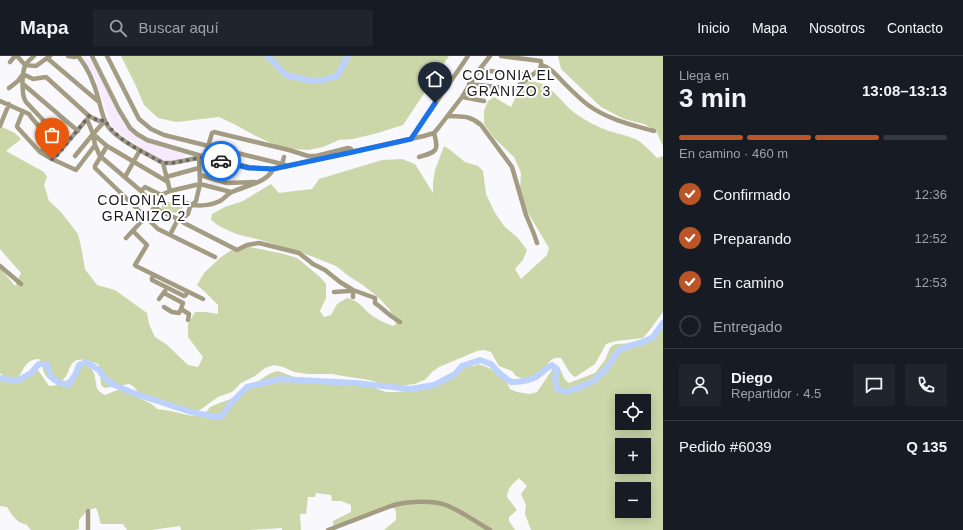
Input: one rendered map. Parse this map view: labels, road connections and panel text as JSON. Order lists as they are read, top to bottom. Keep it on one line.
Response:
{"districts":["COLONIA EL GRANIZO 3","COLONIA EL GRANIZO 2"],"page":{"header":"Mapa","search":"Buscar aquí","nav":["Inicio","Mapa","Nosotros","Contacto"],"heading":["3 min","Llega en","13:08–13:13"],"panel":["Diego","Repartidor · 4.5","Pedido #6039","Q 135"],"bar":"En camino · 460 m","list":[["Confirmado","12:36"],["Preparando","12:52"],["En camino","12:53"],"Entregado"],"map_buttons":["+","−"]}}
